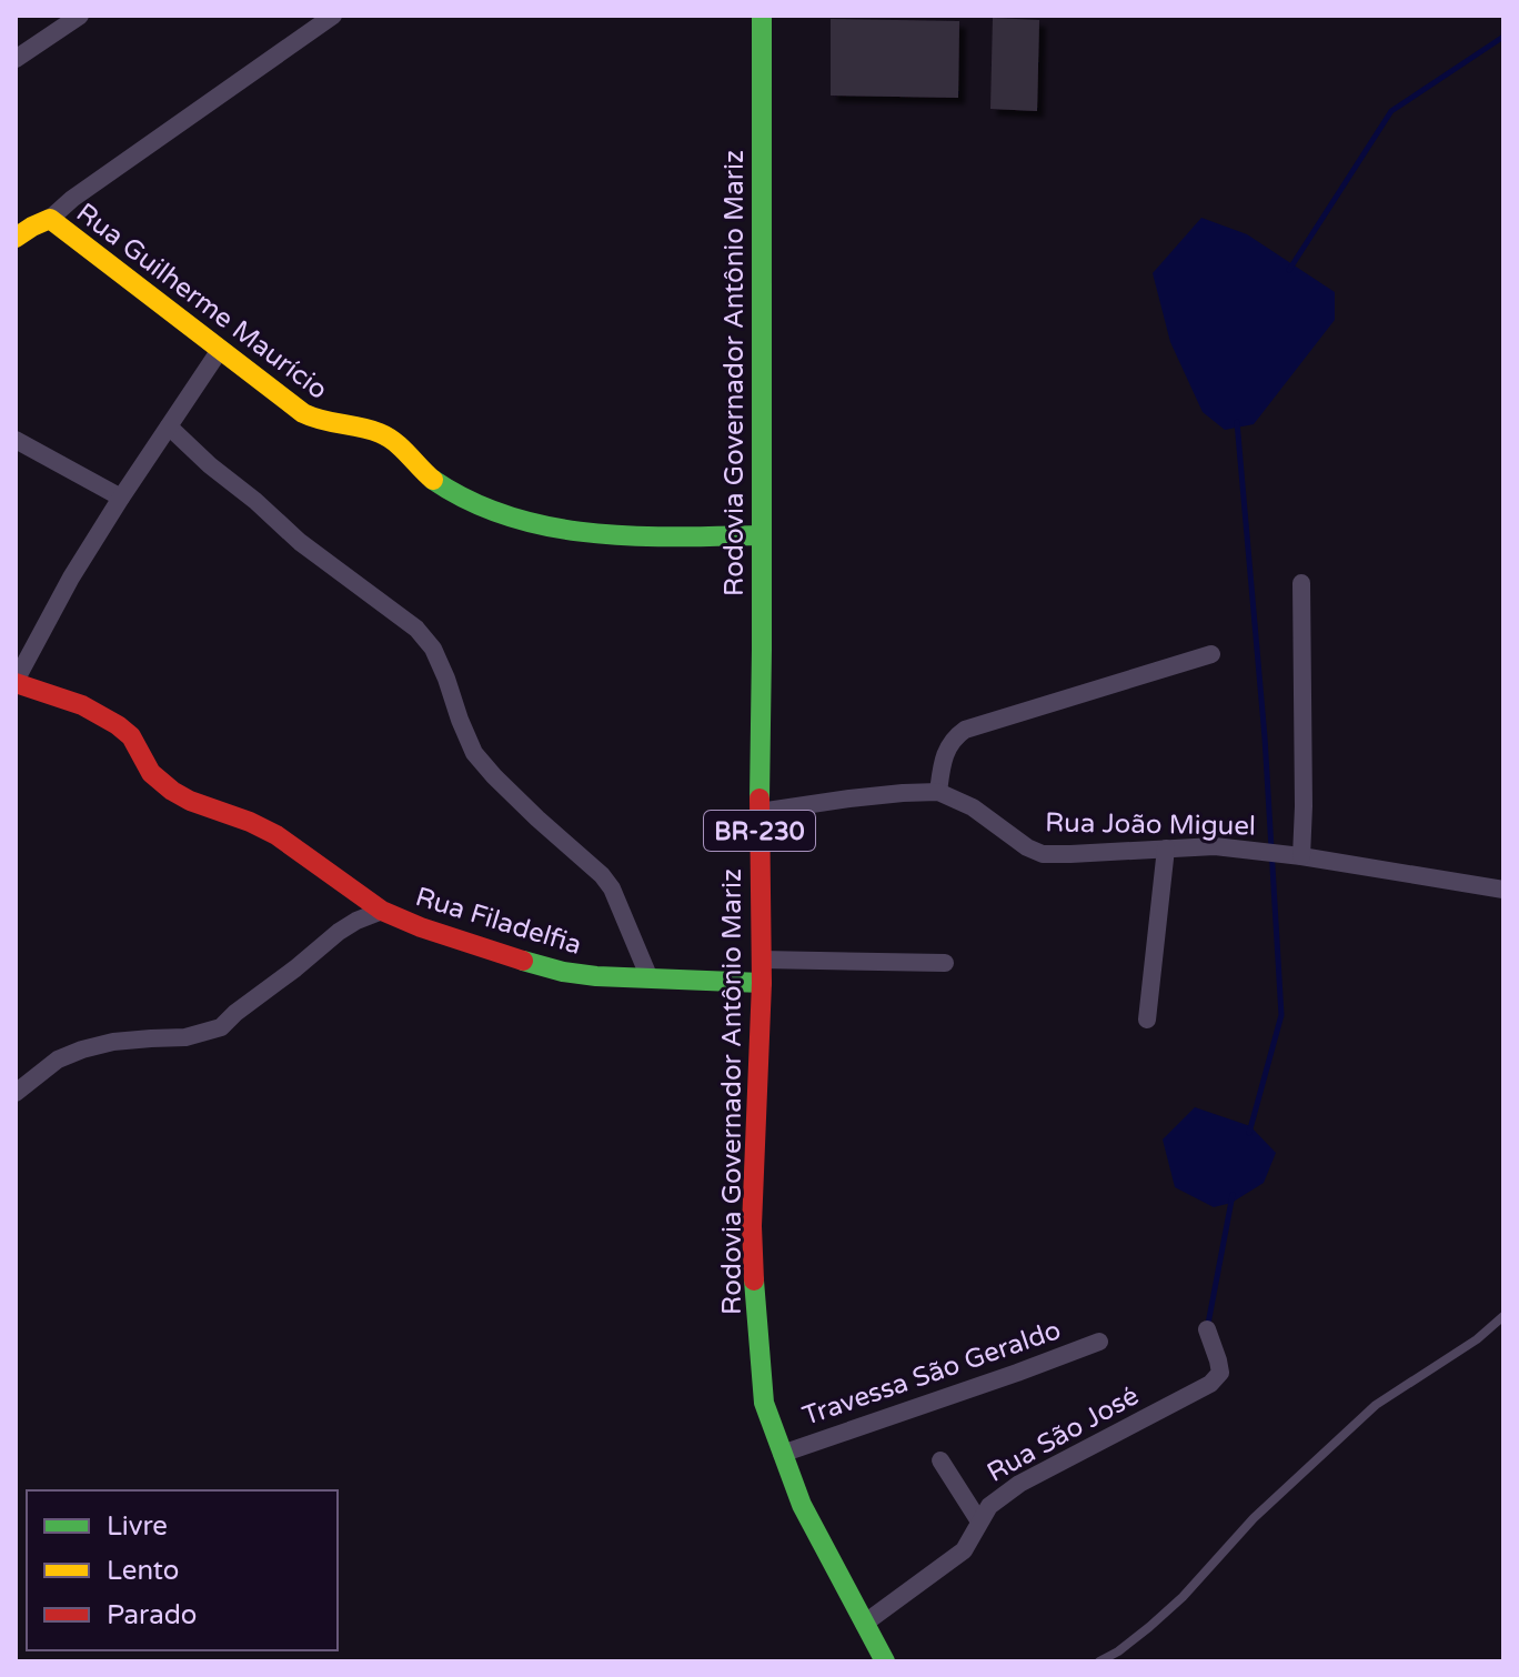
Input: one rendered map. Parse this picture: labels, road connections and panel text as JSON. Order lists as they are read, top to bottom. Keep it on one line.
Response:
{"streets":{"main road":["Rua Guilherme Maurício","Rodovia Governador Antônio Mariz","BR-230","Rua Filadelfia"],"street":["Rua João Miguel","Travessa São Geraldo","Rua São José"]},"crossings":[["Rua Guilherme Maurício","Rodovia Governador Antônio Mariz"],["Rodovia Governador Antônio Mariz","Rua João Miguel"],["Rodovia Governador Antônio Mariz","Rua Filadelfia"],["Rodovia Governador Antônio Mariz","Travessa São Geraldo"],["Rodovia Governador Antônio Mariz","Rua São José"]],"legend":["Livre","Lento","Parado"]}
